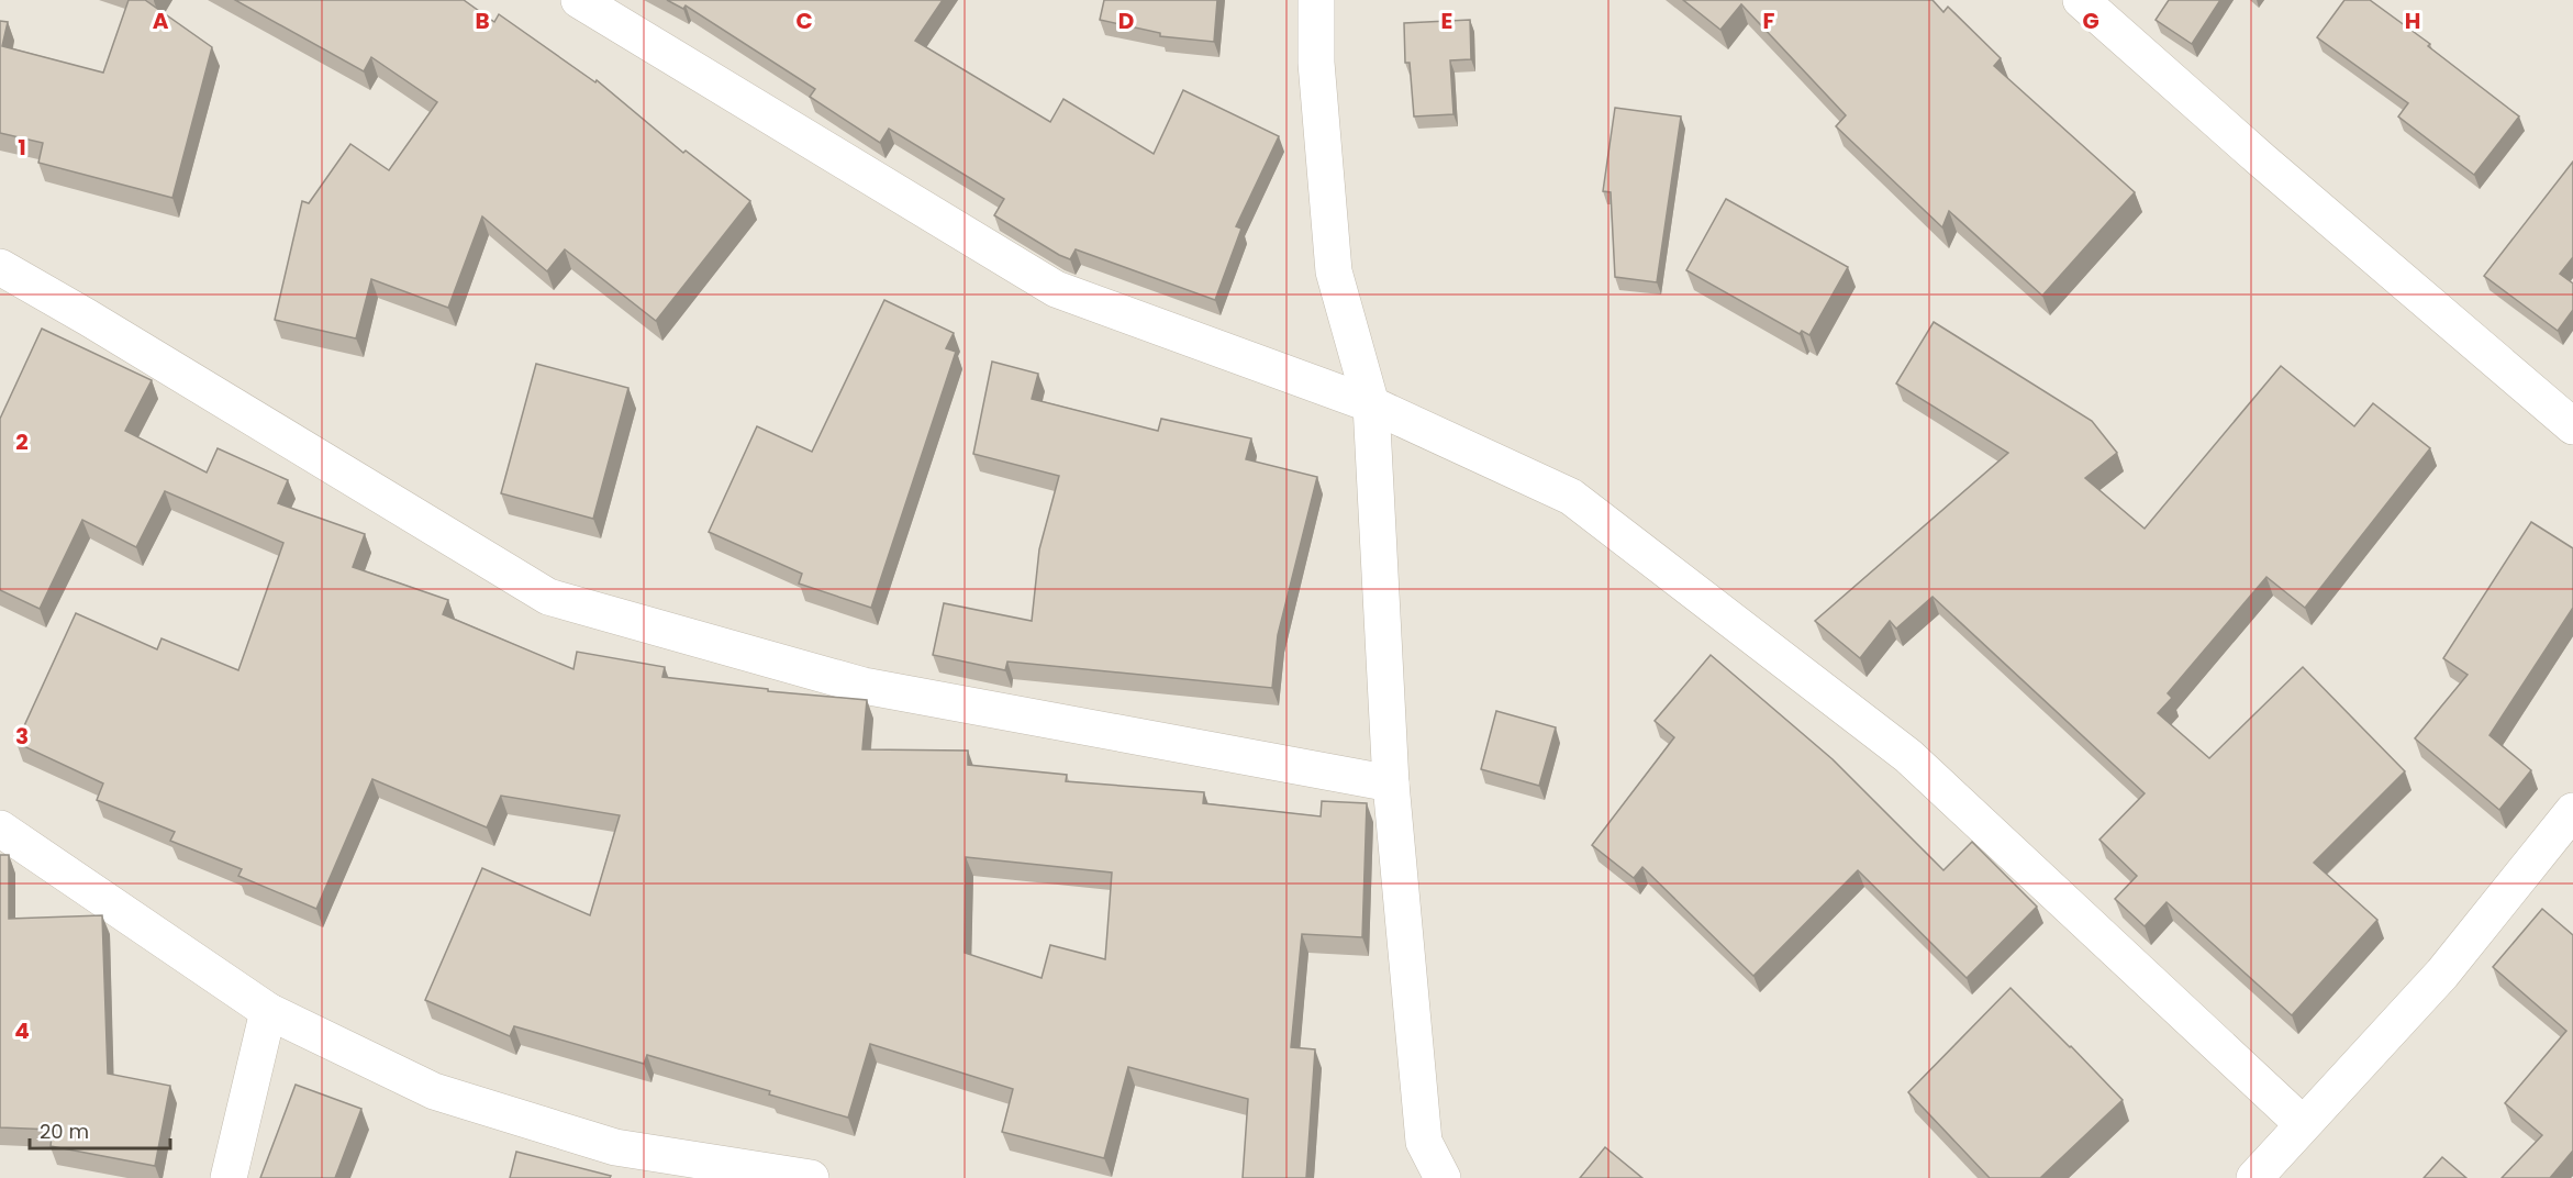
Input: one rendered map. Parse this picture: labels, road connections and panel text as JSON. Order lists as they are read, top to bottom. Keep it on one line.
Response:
{"scale_bar":"20 m","grid":{"columns":["A","B","C","D","E","F","G","H"],"rows":["1","2","3","4"]}}
